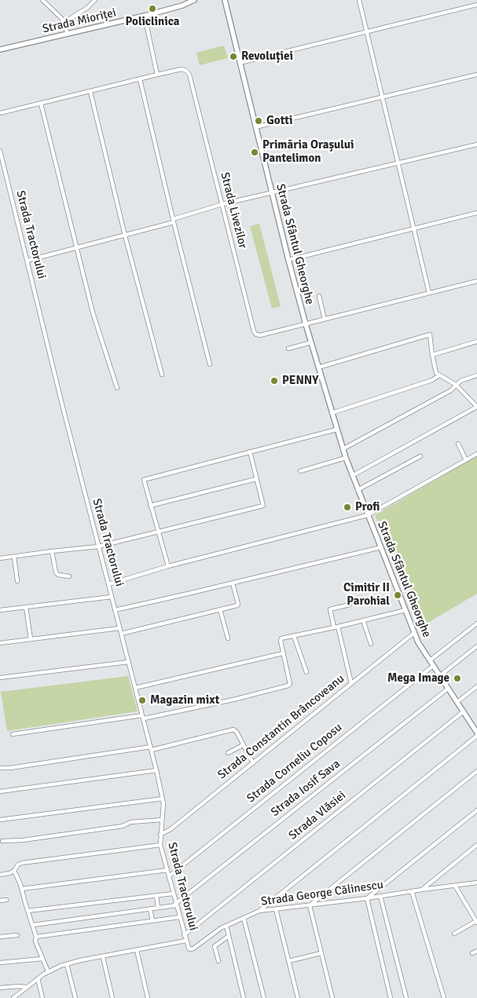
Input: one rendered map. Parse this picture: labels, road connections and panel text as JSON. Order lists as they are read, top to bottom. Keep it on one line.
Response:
{"streets":{"street":["Strada Mioriței","Strada Livezilor","Strada Tractorului","Strada Sfântul Gheorghe","Strada Constantin Brâncoveanu","Strada Corneliu Coposu","Strada Iosif Sava","Strada Vlăsiei","Strada George Călinescu"]},"crossings":[["Strada Livezilor","Strada Sfântul Gheorghe"],["Strada Tractorului","Strada Constantin Brâncoveanu"],["Strada Tractorului","Strada Corneliu Coposu"],["Strada Tractorului","Strada Iosif Sava"],["Strada Tractorului","Strada Vlăsiei"],["Strada Tractorului","Strada George Călinescu"],["Strada Sfântul Gheorghe","Strada Constantin Brâncoveanu"],["Strada Sfântul Gheorghe","Strada Corneliu Coposu"],["Strada Sfântul Gheorghe","Strada Iosif Sava"],["Strada Sfântul Gheorghe","Strada Vlăsiei"]],"places":["Policlinica","Revoluției","Gotti","Primăria Orașului Pantelimon","PENNY","Profi","Cimitir II Parohial","Mega Image","Magazin mixt"]}
